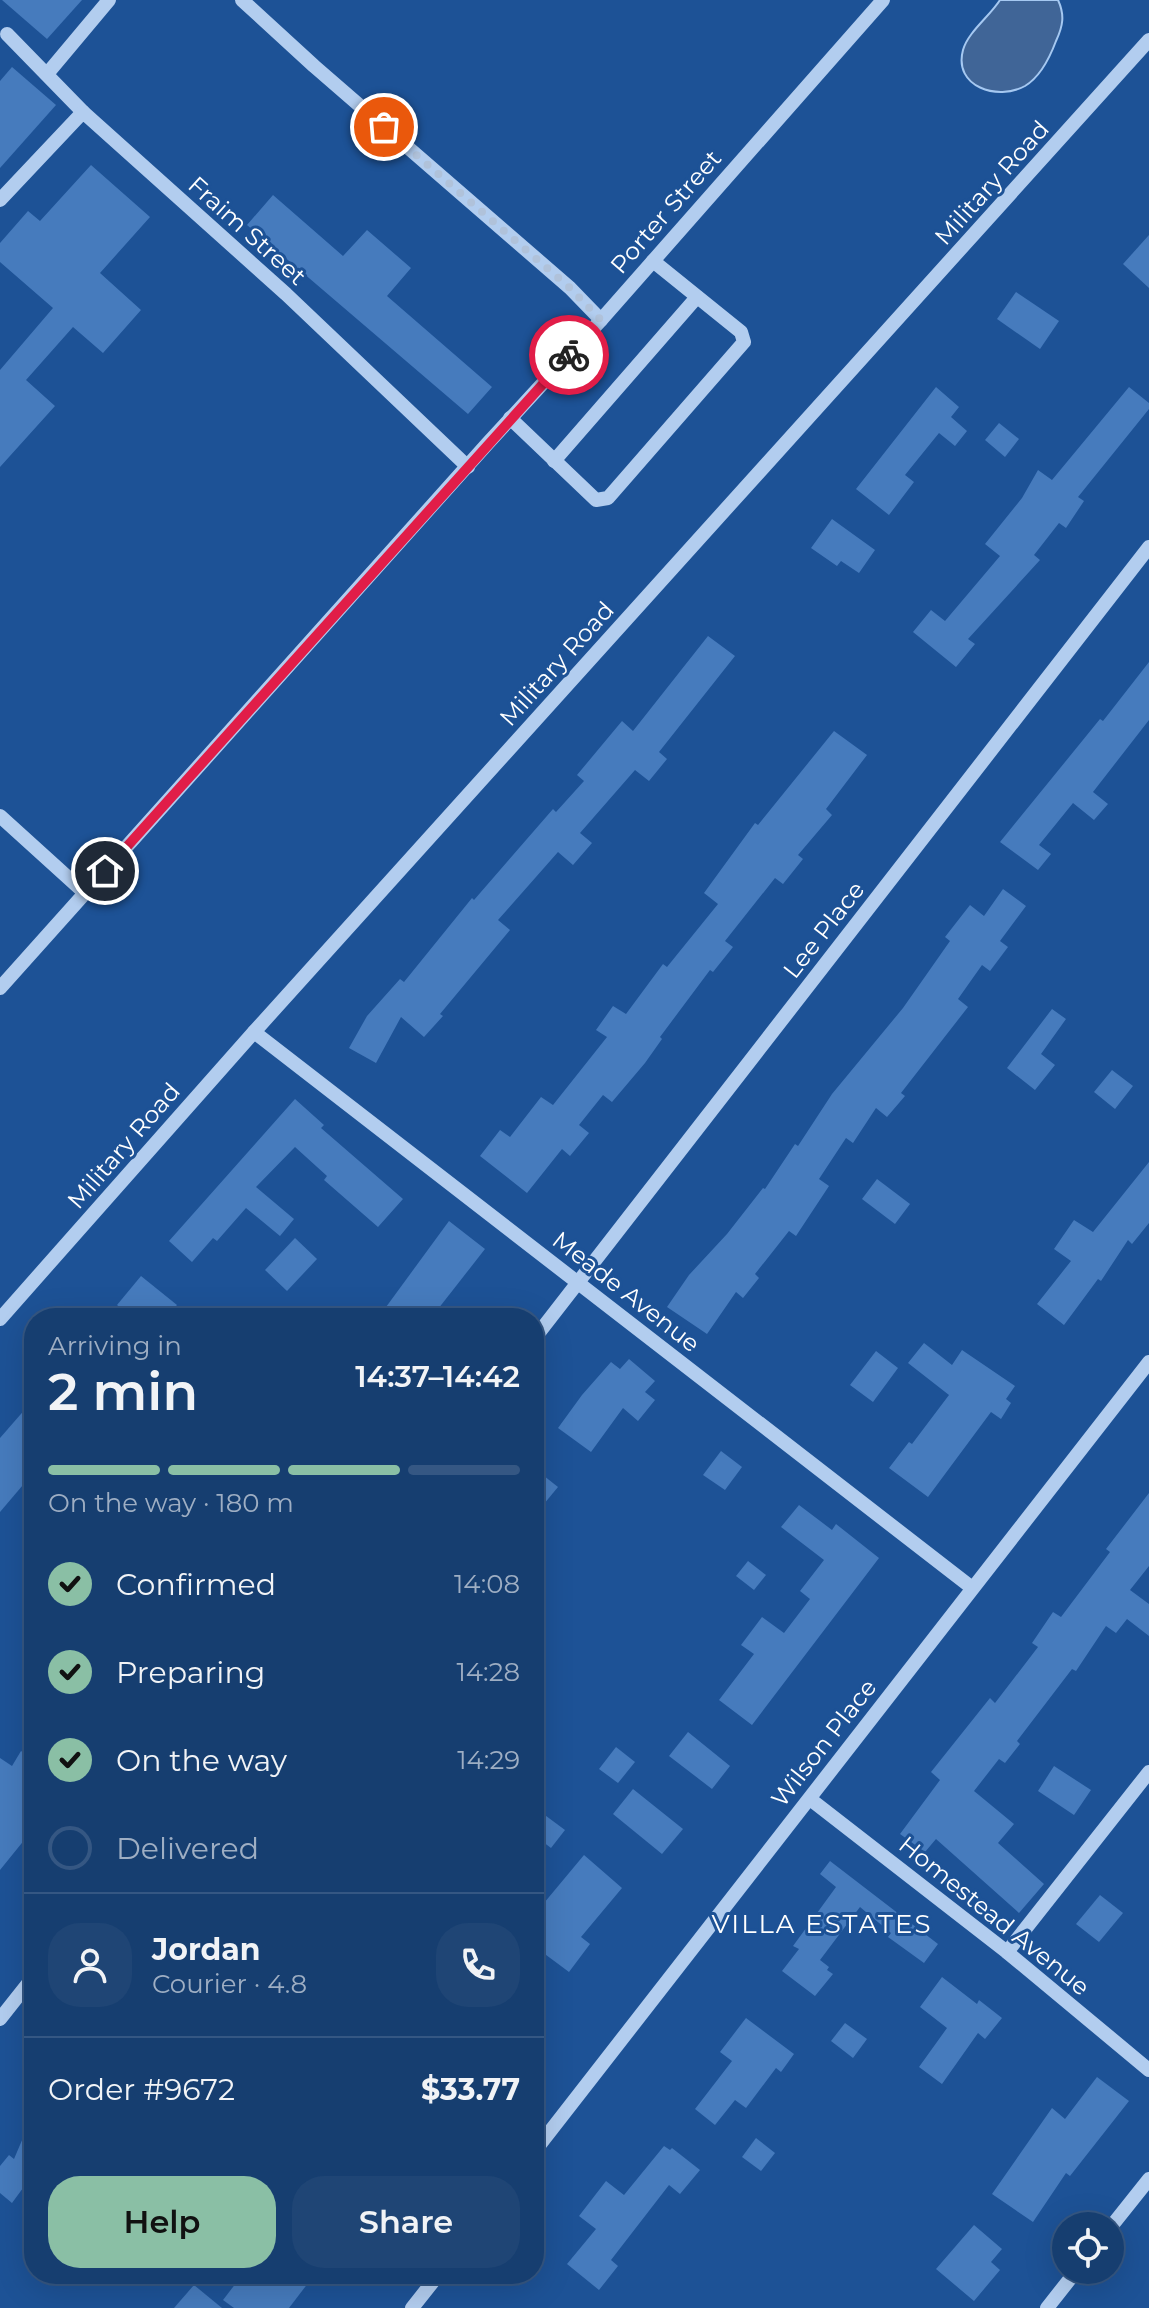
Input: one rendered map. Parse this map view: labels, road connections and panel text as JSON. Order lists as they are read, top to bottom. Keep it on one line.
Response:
{"streets":{"street":["Military Road","Porter Street","Fraim Street","Lee Place","Meade Avenue","Wilson Place","Homestead Avenue"]},"crossings":[["Military Road","Meade Avenue"],["Porter Street","Fraim Street"],["Lee Place","Meade Avenue"],["Meade Avenue","Wilson Place"],["Wilson Place","Homestead Avenue"]],"districts":["VILLA ESTATES"],"page":{"heading":["2 min","Arriving in","14:37–14:42"],"panel":["Jordan","Courier · 4.8","Order #9672","$33.77"],"bar":"On the way · 180 m","list":[["Confirmed","14:08"],["Preparing","14:28"],["On the way","14:29"],"Delivered"],"buttons":["Help","Share"]}}
